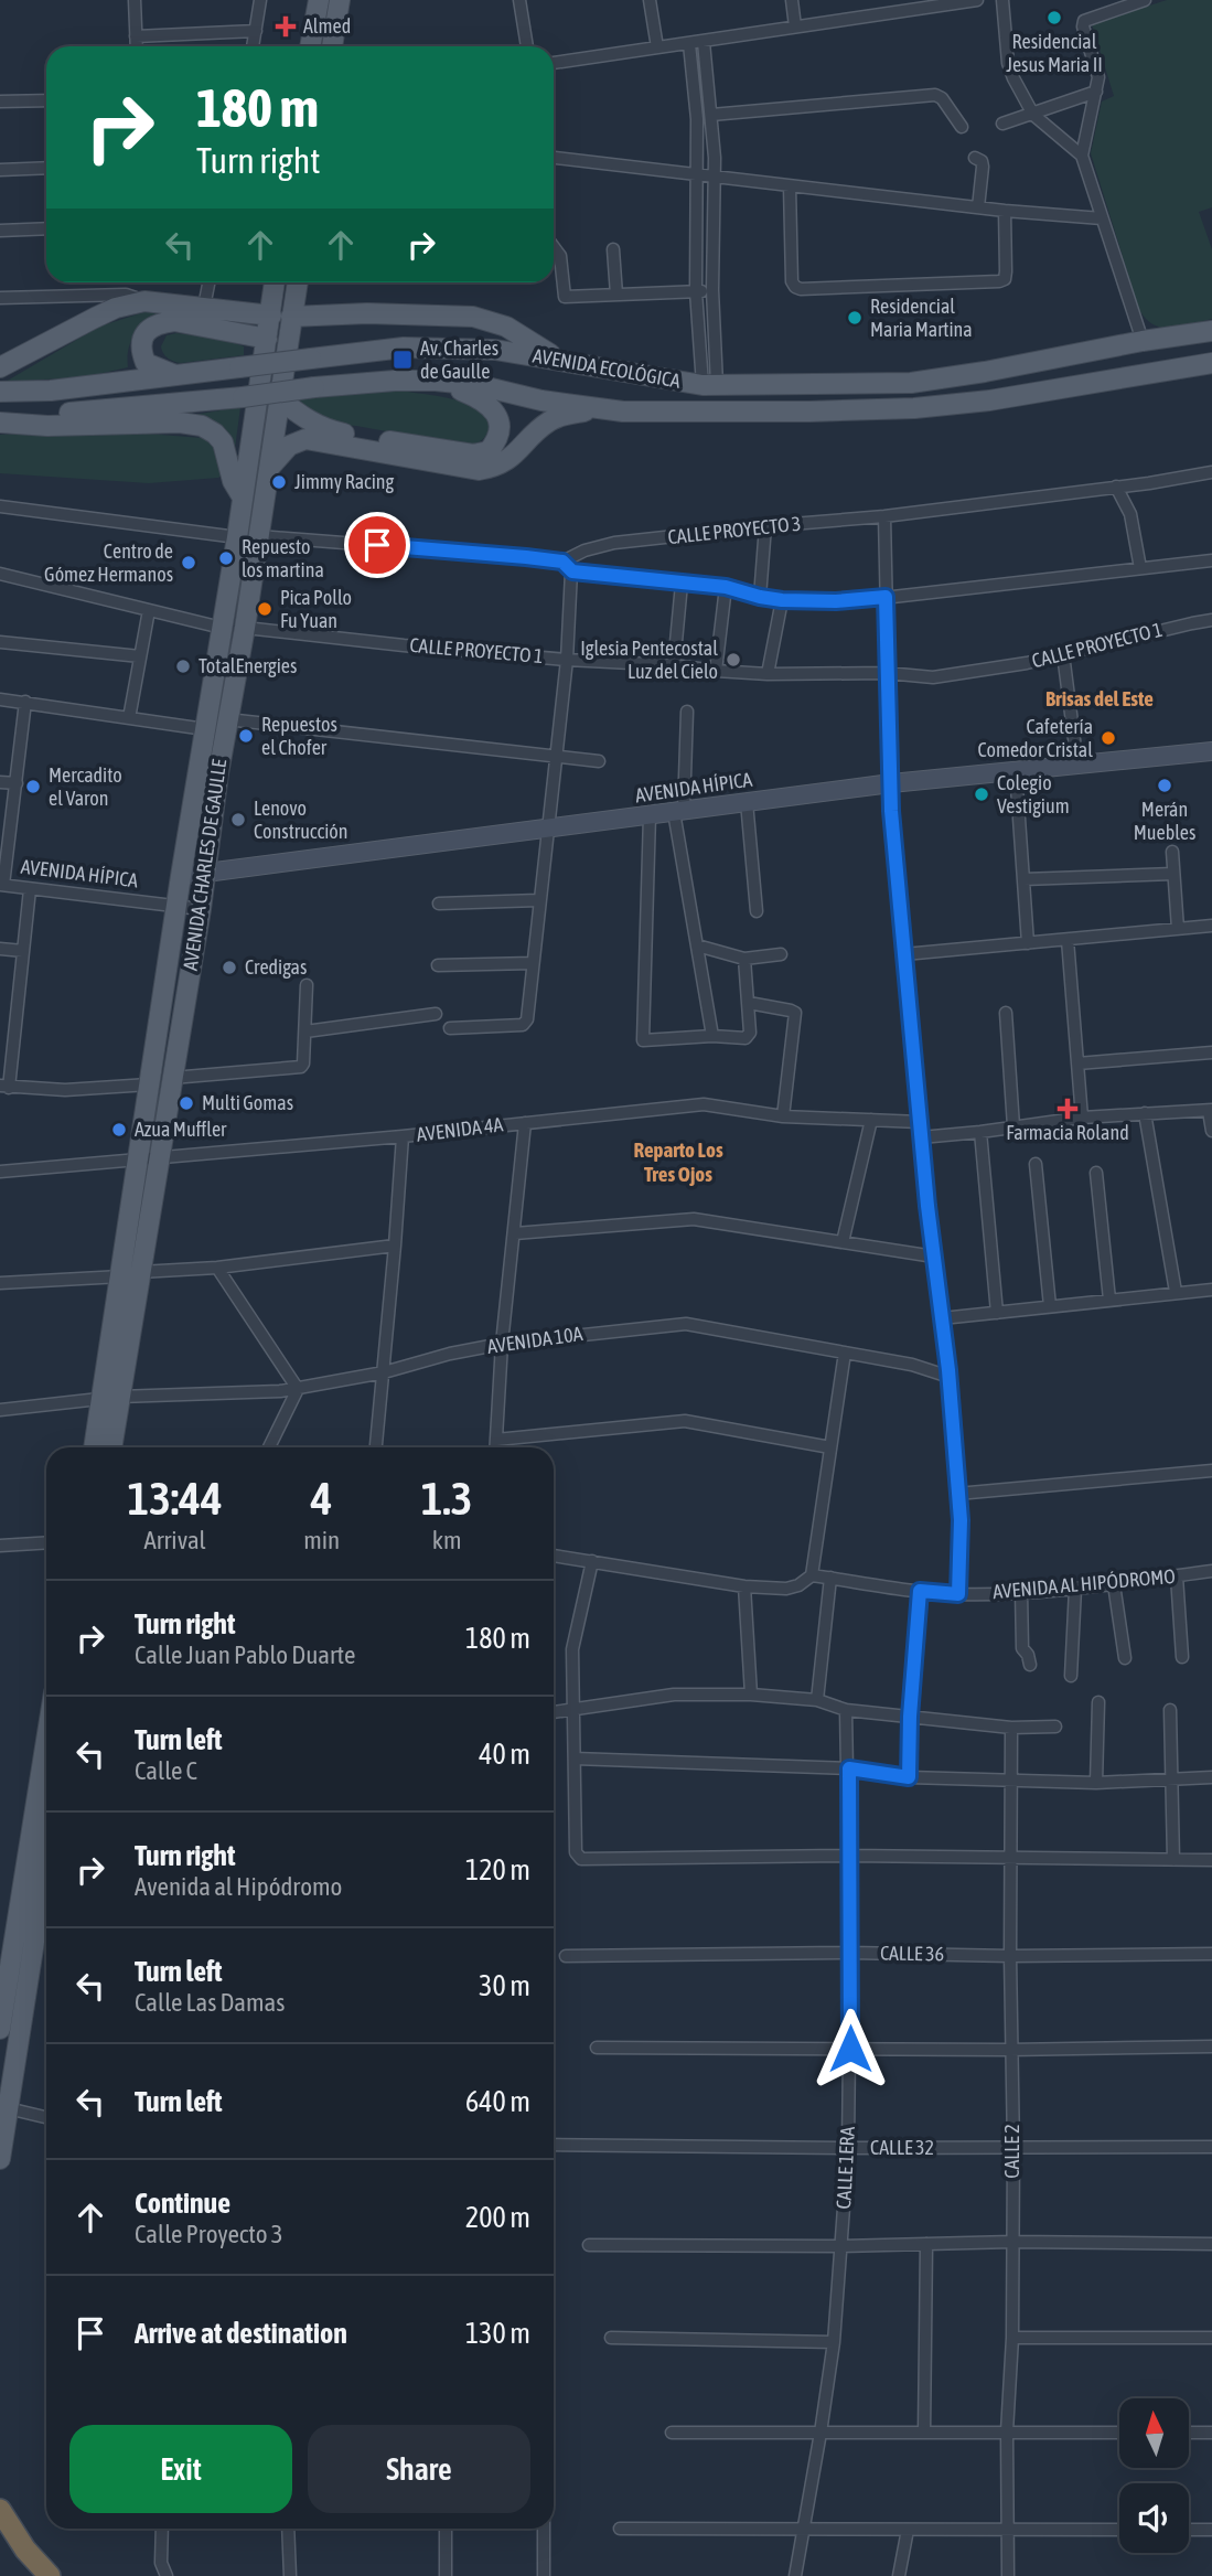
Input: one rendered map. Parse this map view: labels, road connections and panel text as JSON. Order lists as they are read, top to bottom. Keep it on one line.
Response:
{"streets":{"main road":["AVENIDA ECOLÓGICA","AVENIDA CHARLES DE GAULLE"],"street":["CALLE PROYECTO 3","CALLE PROYECTO 1","AVENIDA HÍPICA","AVENIDA 4A","AVENIDA 10A","AVENIDA AL HIPÓDROMO","CALLE 36","CALLE 32","CALLE 2","CALLE 1ERA"]},"crossings":[["CALLE PROYECTO 3","AVENIDA CHARLES DE GAULLE"],["CALLE PROYECTO 1","AVENIDA CHARLES DE GAULLE"],["AVENIDA HÍPICA","AVENIDA CHARLES DE GAULLE"],["AVENIDA CHARLES DE GAULLE","AVENIDA 4A"],["AVENIDA CHARLES DE GAULLE","AVENIDA 10A"],["CALLE 36","CALLE 2"],["CALLE 36","CALLE 1ERA"],["CALLE 32","CALLE 2"],["CALLE 32","CALLE 1ERA"]],"districts":["Brisas del Este","Reparto Los Tres Ojos"],"places":{"other":["Residencial Jesus Maria II","Residencial Maria Martina","Jimmy Racing","Repuesto los martina","Centro de Gómez Hermanos","Pica Pollo Fu Yuan","Iglesia Pentecostal Luz del Cielo","TotalEnergies","Repuestos el Chofer","Cafetería Comedor Cristal","Merán Muebles","Mercadito el Varon","Colegio Vestigium","Lenovo Construcción","Credigas","Multi Gomas","Azua Muffler"],"health":["Almed","Farmacia Roland"],"transit":["Av. Charles de Gaulle"]},"north":"top","page":{"turn":["180 m","Turn right"],"eta":["13:44","Arrival","4","min","1.3","km"],"list":[{"name":"Turn right","note":"Calle Juan Pablo Duarte","value":"180 m"},{"name":"Turn left","note":"Calle C","value":"40 m"},{"name":"Turn right","note":"Avenida al Hipódromo","value":"120 m"},{"name":"Turn left","note":"Calle Las Damas","value":"30 m"},{"name":"Turn left","value":"640 m"},{"name":"Continue","note":"Calle Proyecto 3","value":"200 m"},{"name":"Arrive at destination","value":"130 m"}],"buttons":["Exit","Share"]}}
